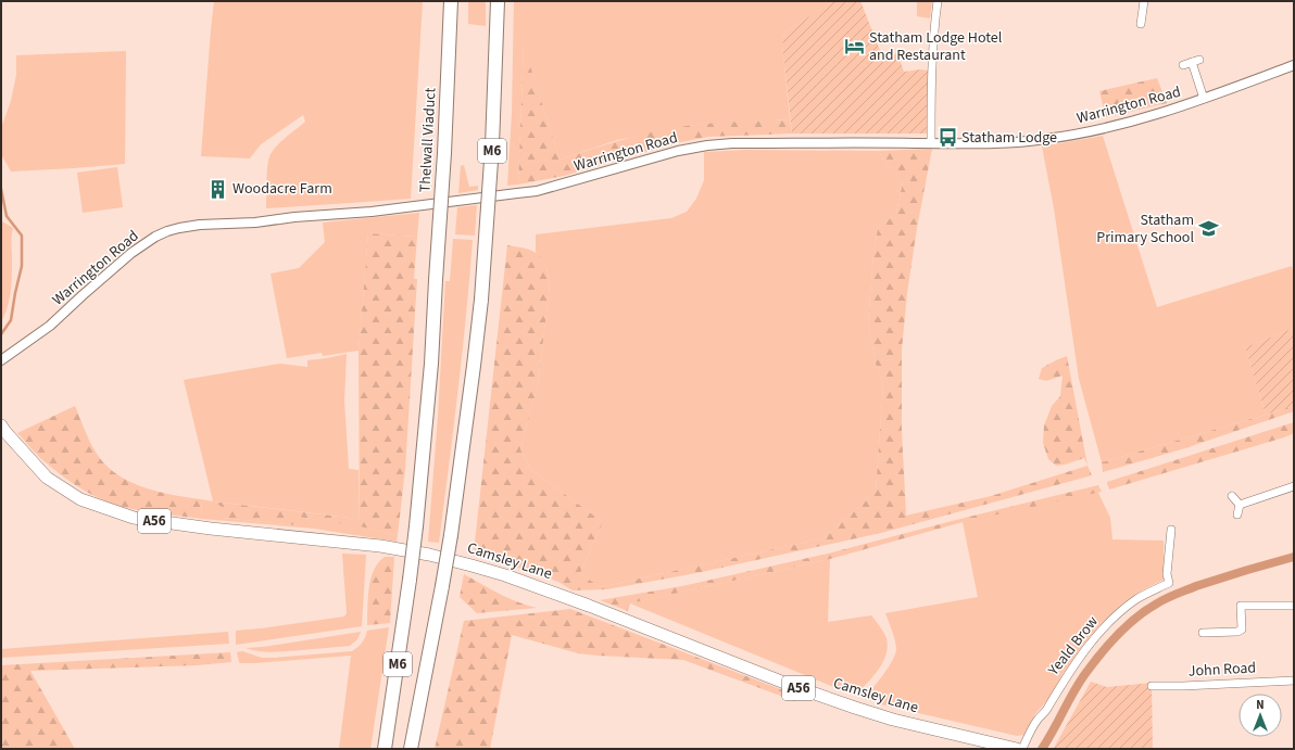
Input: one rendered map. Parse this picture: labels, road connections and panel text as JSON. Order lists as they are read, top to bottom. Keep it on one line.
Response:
{"streets":{"highway":["Thelwall Viaduct","M6"],"main road":["A56","Camsley Lane"],"street":["Warrington Road","Yeald Brow","John Road"]},"places":{"hotel":["Statham Lodge Hotel and Restaurant"],"bus stop":["Statham Lodge"],"building":["Woodacre Farm"],"school or university":["Statham Primary School"]},"north":"top"}
